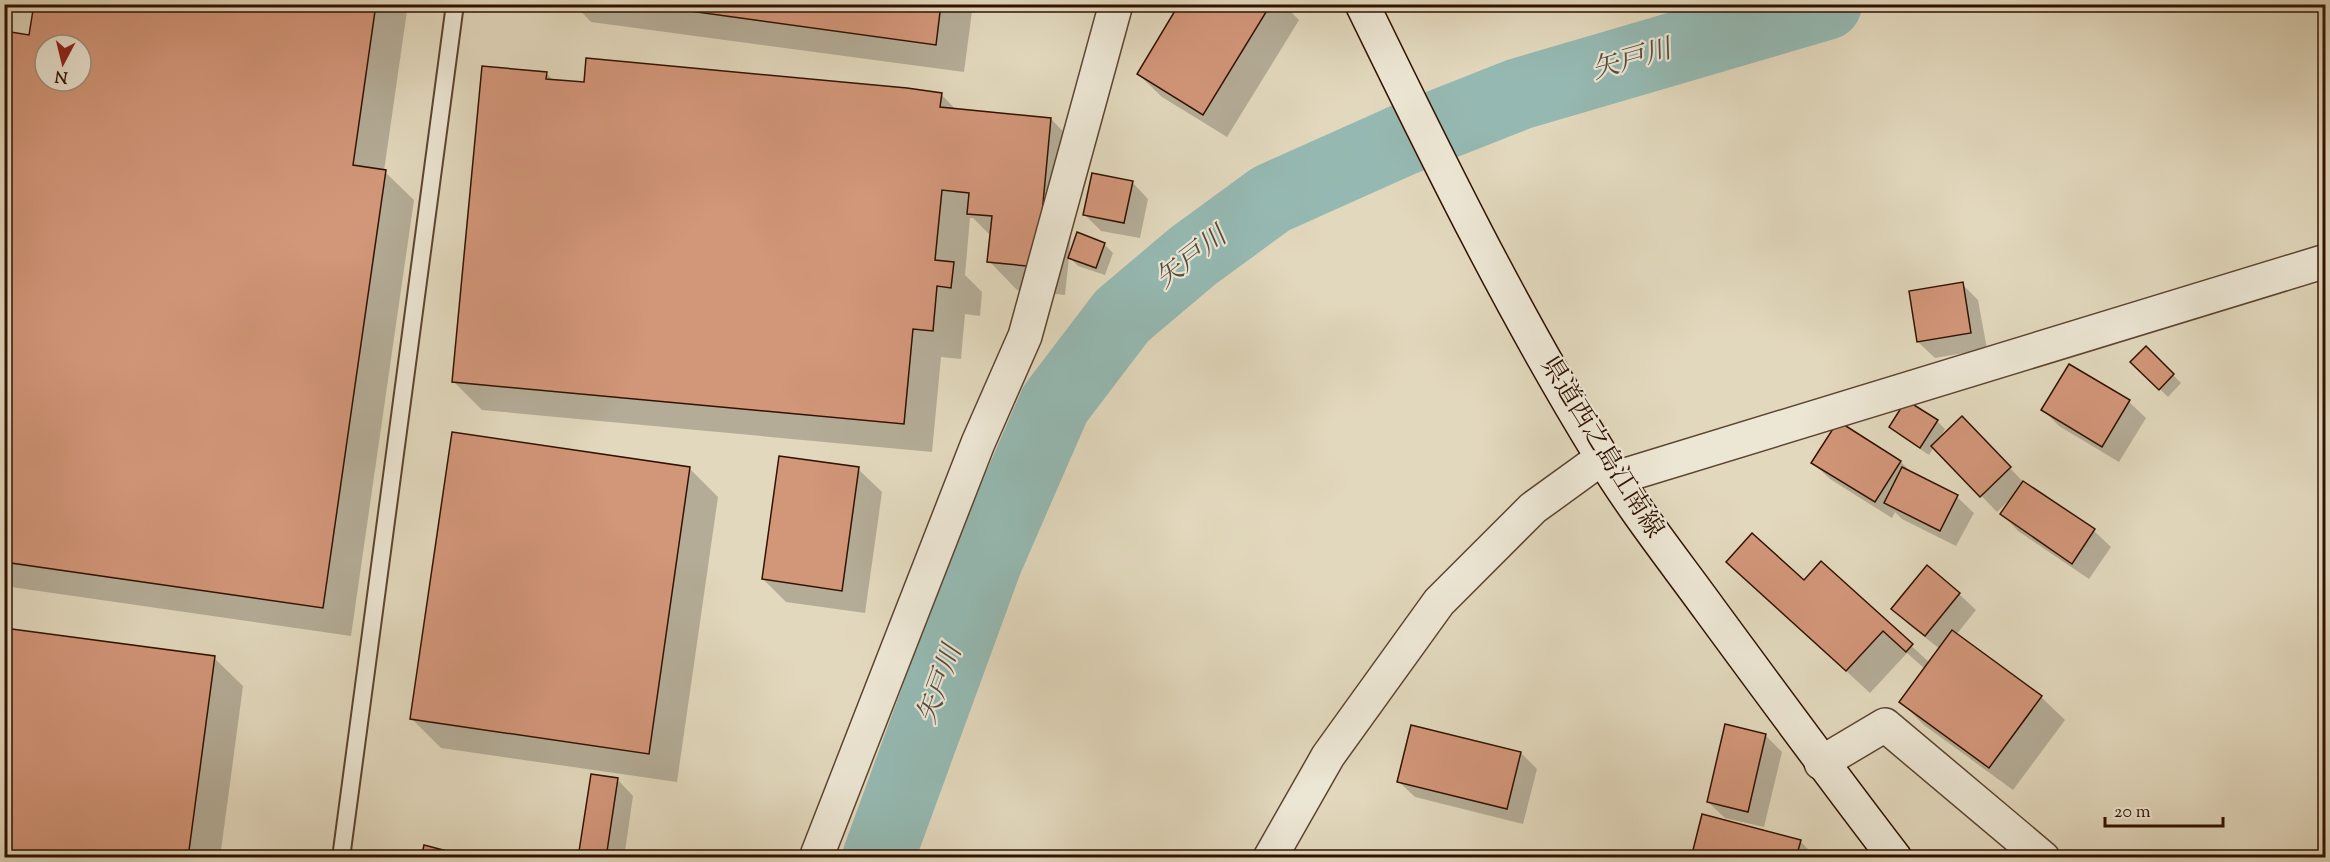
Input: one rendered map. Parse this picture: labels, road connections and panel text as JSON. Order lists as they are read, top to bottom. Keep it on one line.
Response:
{"streets":{"street":["県道西之島江南線"]},"water":["矢戸川"],"scale_bar":"20 m","north":"bottom"}
